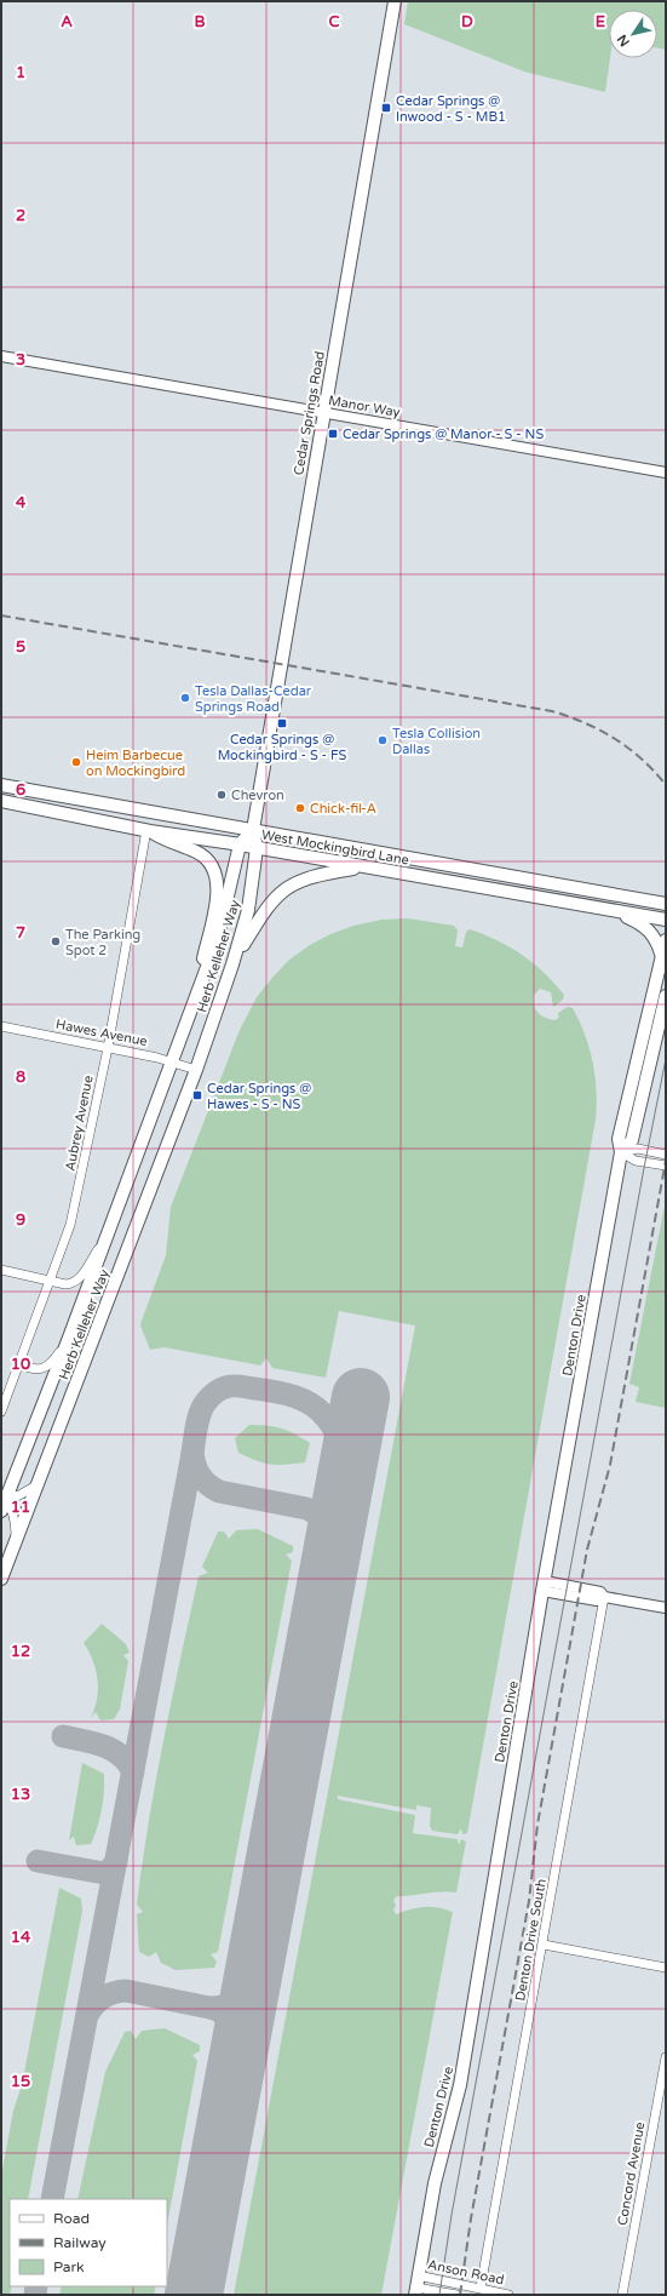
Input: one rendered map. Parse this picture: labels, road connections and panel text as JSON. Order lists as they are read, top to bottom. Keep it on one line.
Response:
{"streets":{"main road":["Cedar Springs Road","West Mockingbird Lane","Herb Kelleher Way","Denton Drive"],"street":["Manor Way","Hawes Avenue","Aubrey Avenue","Denton Drive South","Concord Avenue","Anson Road"]},"crossings":[["Manor Way","Cedar Springs Road"],["Cedar Springs Road","West Mockingbird Lane"],["Cedar Springs Road","Herb Kelleher Way"],["West Mockingbird Lane","Herb Kelleher Way"],["West Mockingbird Lane","Aubrey Avenue"],["Herb Kelleher Way","Hawes Avenue"],["Hawes Avenue","Aubrey Avenue"],["Denton Drive","Anson Road"],["Denton Drive South","Anson Road"]],"places":{"transit":["Cedar Springs @ Inwood - S - MB1","Cedar Springs @ Manor - S - NS","Cedar Springs @ Mockingbird - S - FS","Cedar Springs @ Hawes - S - NS"],"other":["Tesla Dallas-Cedar Springs Road","Tesla Collision Dallas","Heim Barbecue on Mockingbird","Chevron","Chick-fil-A","The Parking Spot 2"]},"legend":["Road","Railway","Park"],"north":"bottom left","grid":{"columns":["A","B","C","D","E"],"rows":["1","2","3","4","5","6","7","8","9","10","11","12","13","14","15"]}}
